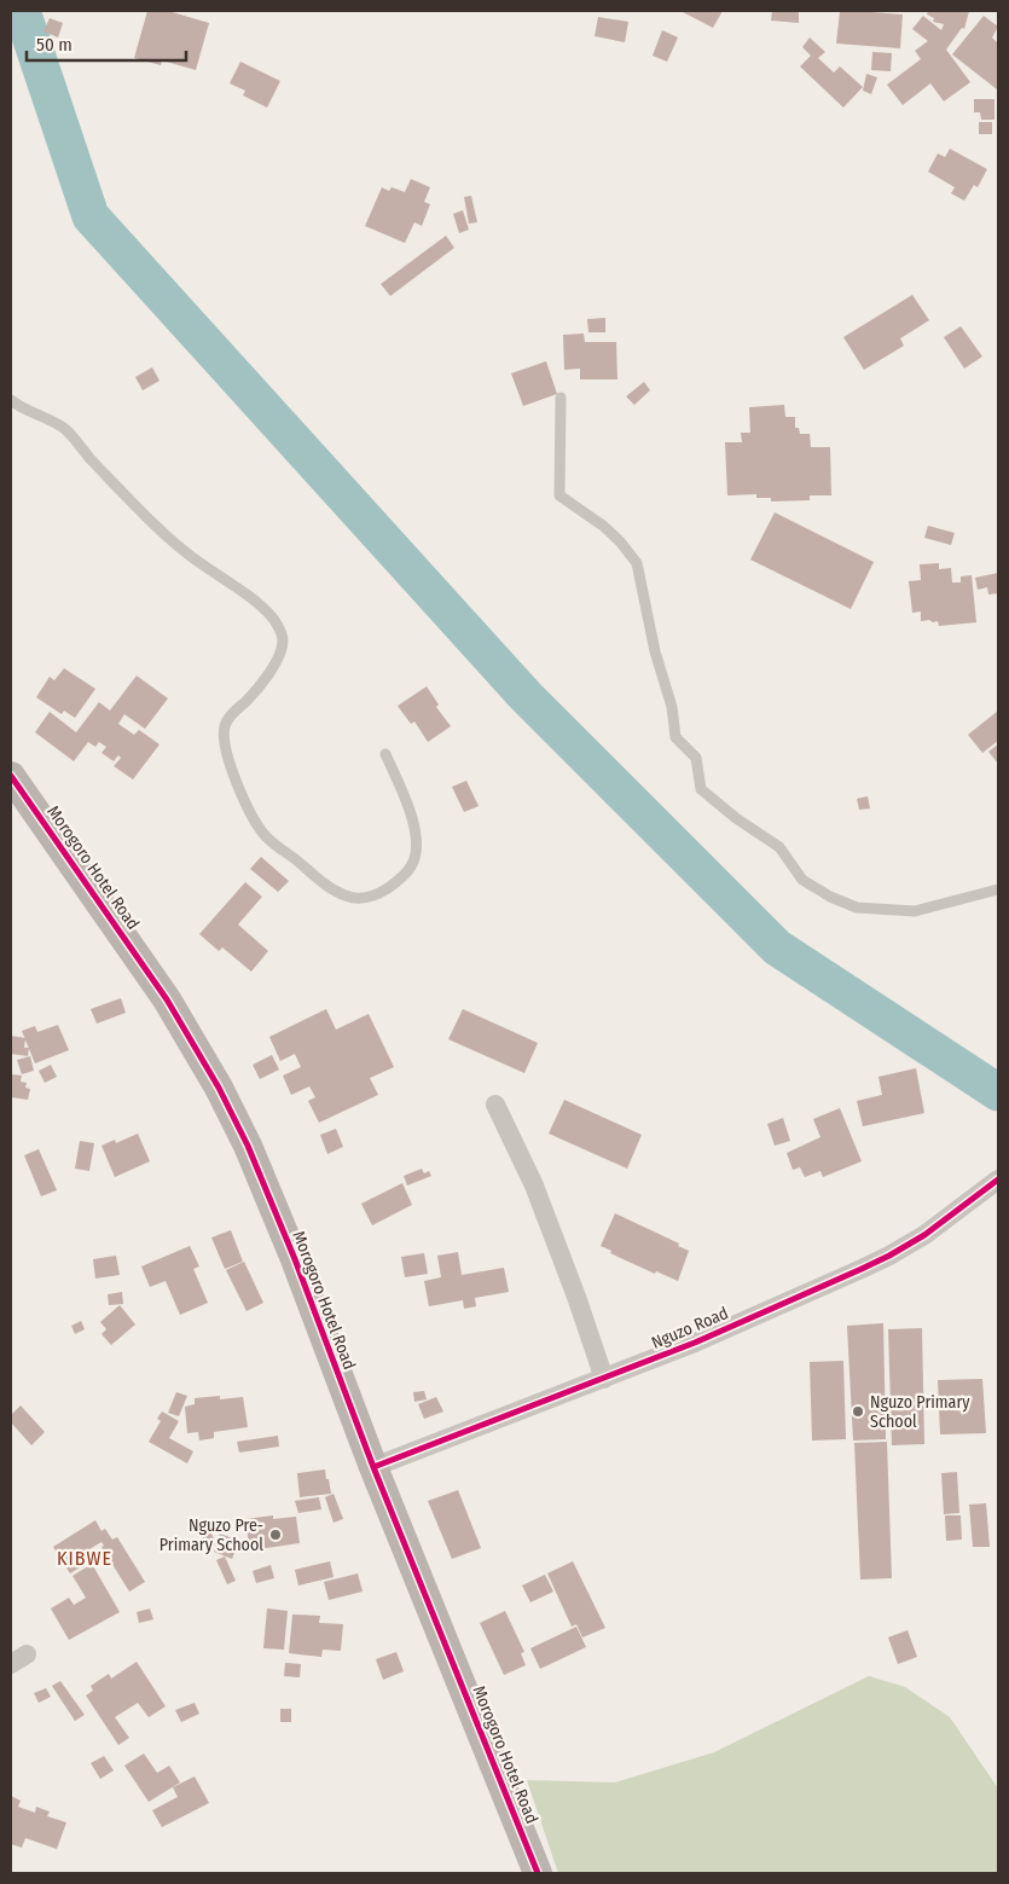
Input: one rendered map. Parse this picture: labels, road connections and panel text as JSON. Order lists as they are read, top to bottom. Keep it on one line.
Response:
{"streets":{"street":["Morogoro Hotel Road","Nguzo Road"]},"crossings":[["Morogoro Hotel Road","Nguzo Road"]],"districts":["KIBWE"],"places":["Nguzo Primary School","Nguzo Pre- Primary School"],"scale_bar":"50 m"}
